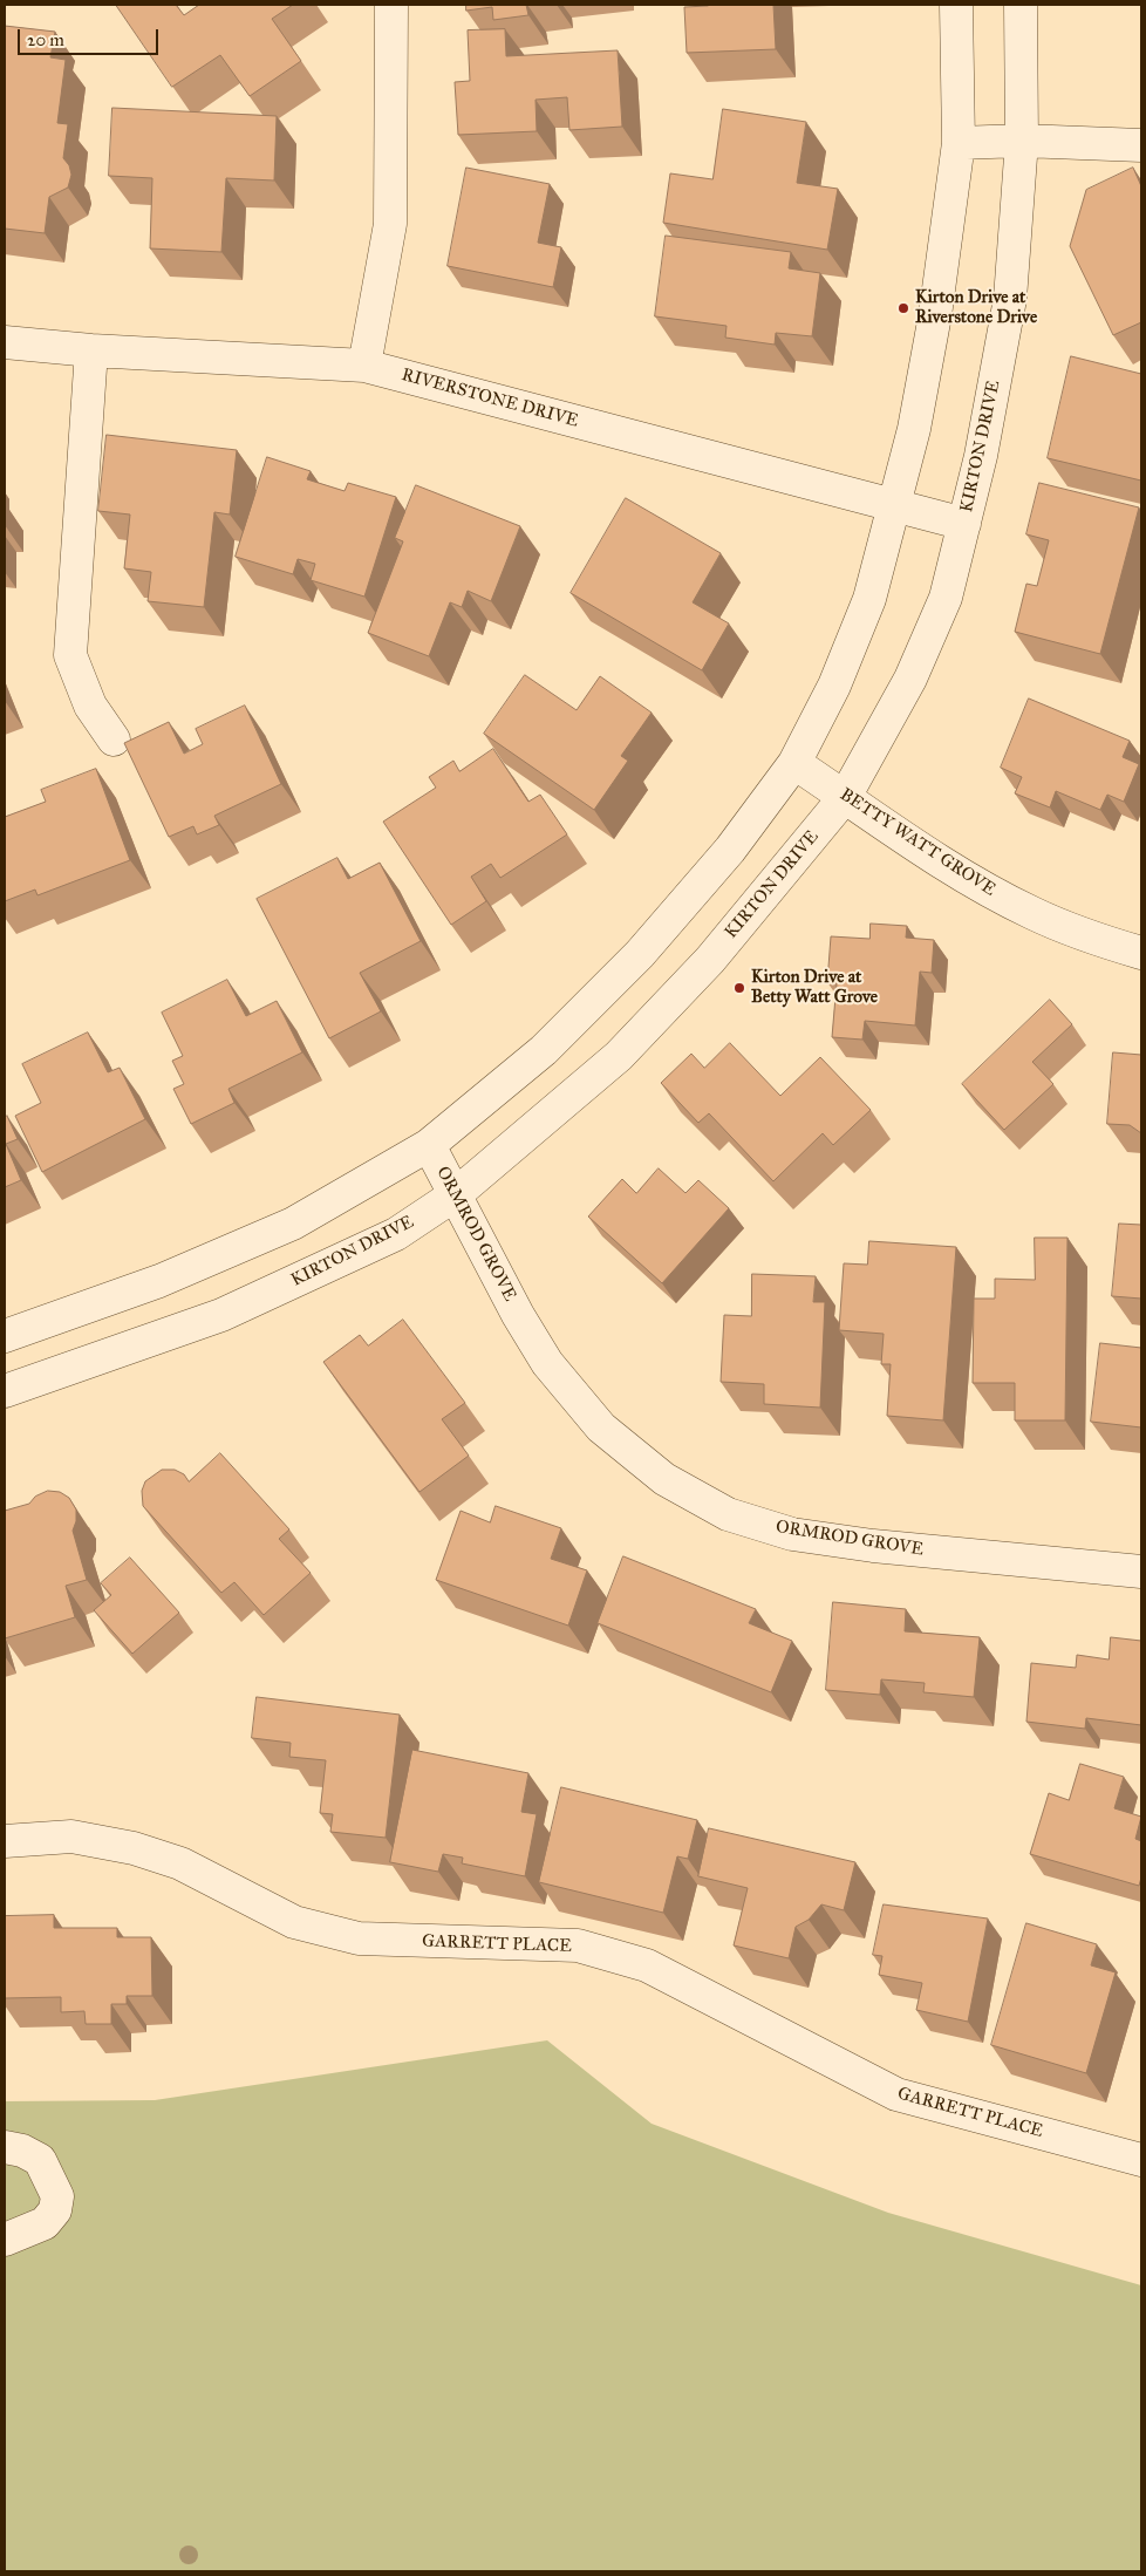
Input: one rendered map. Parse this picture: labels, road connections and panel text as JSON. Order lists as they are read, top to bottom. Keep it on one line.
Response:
{"streets":{"street":["RIVERSTONE DRIVE","KIRTON DRIVE","BETTY WATT GROVE","ORMROD GROVE","GARRETT PLACE"]},"crossings":[["RIVERSTONE DRIVE","KIRTON DRIVE"],["KIRTON DRIVE","BETTY WATT GROVE"],["KIRTON DRIVE","ORMROD GROVE"]],"places":["Kirton Drive at Riverstone Drive","Kirton Drive at Betty Watt Grove"],"scale_bar":"20 m"}
